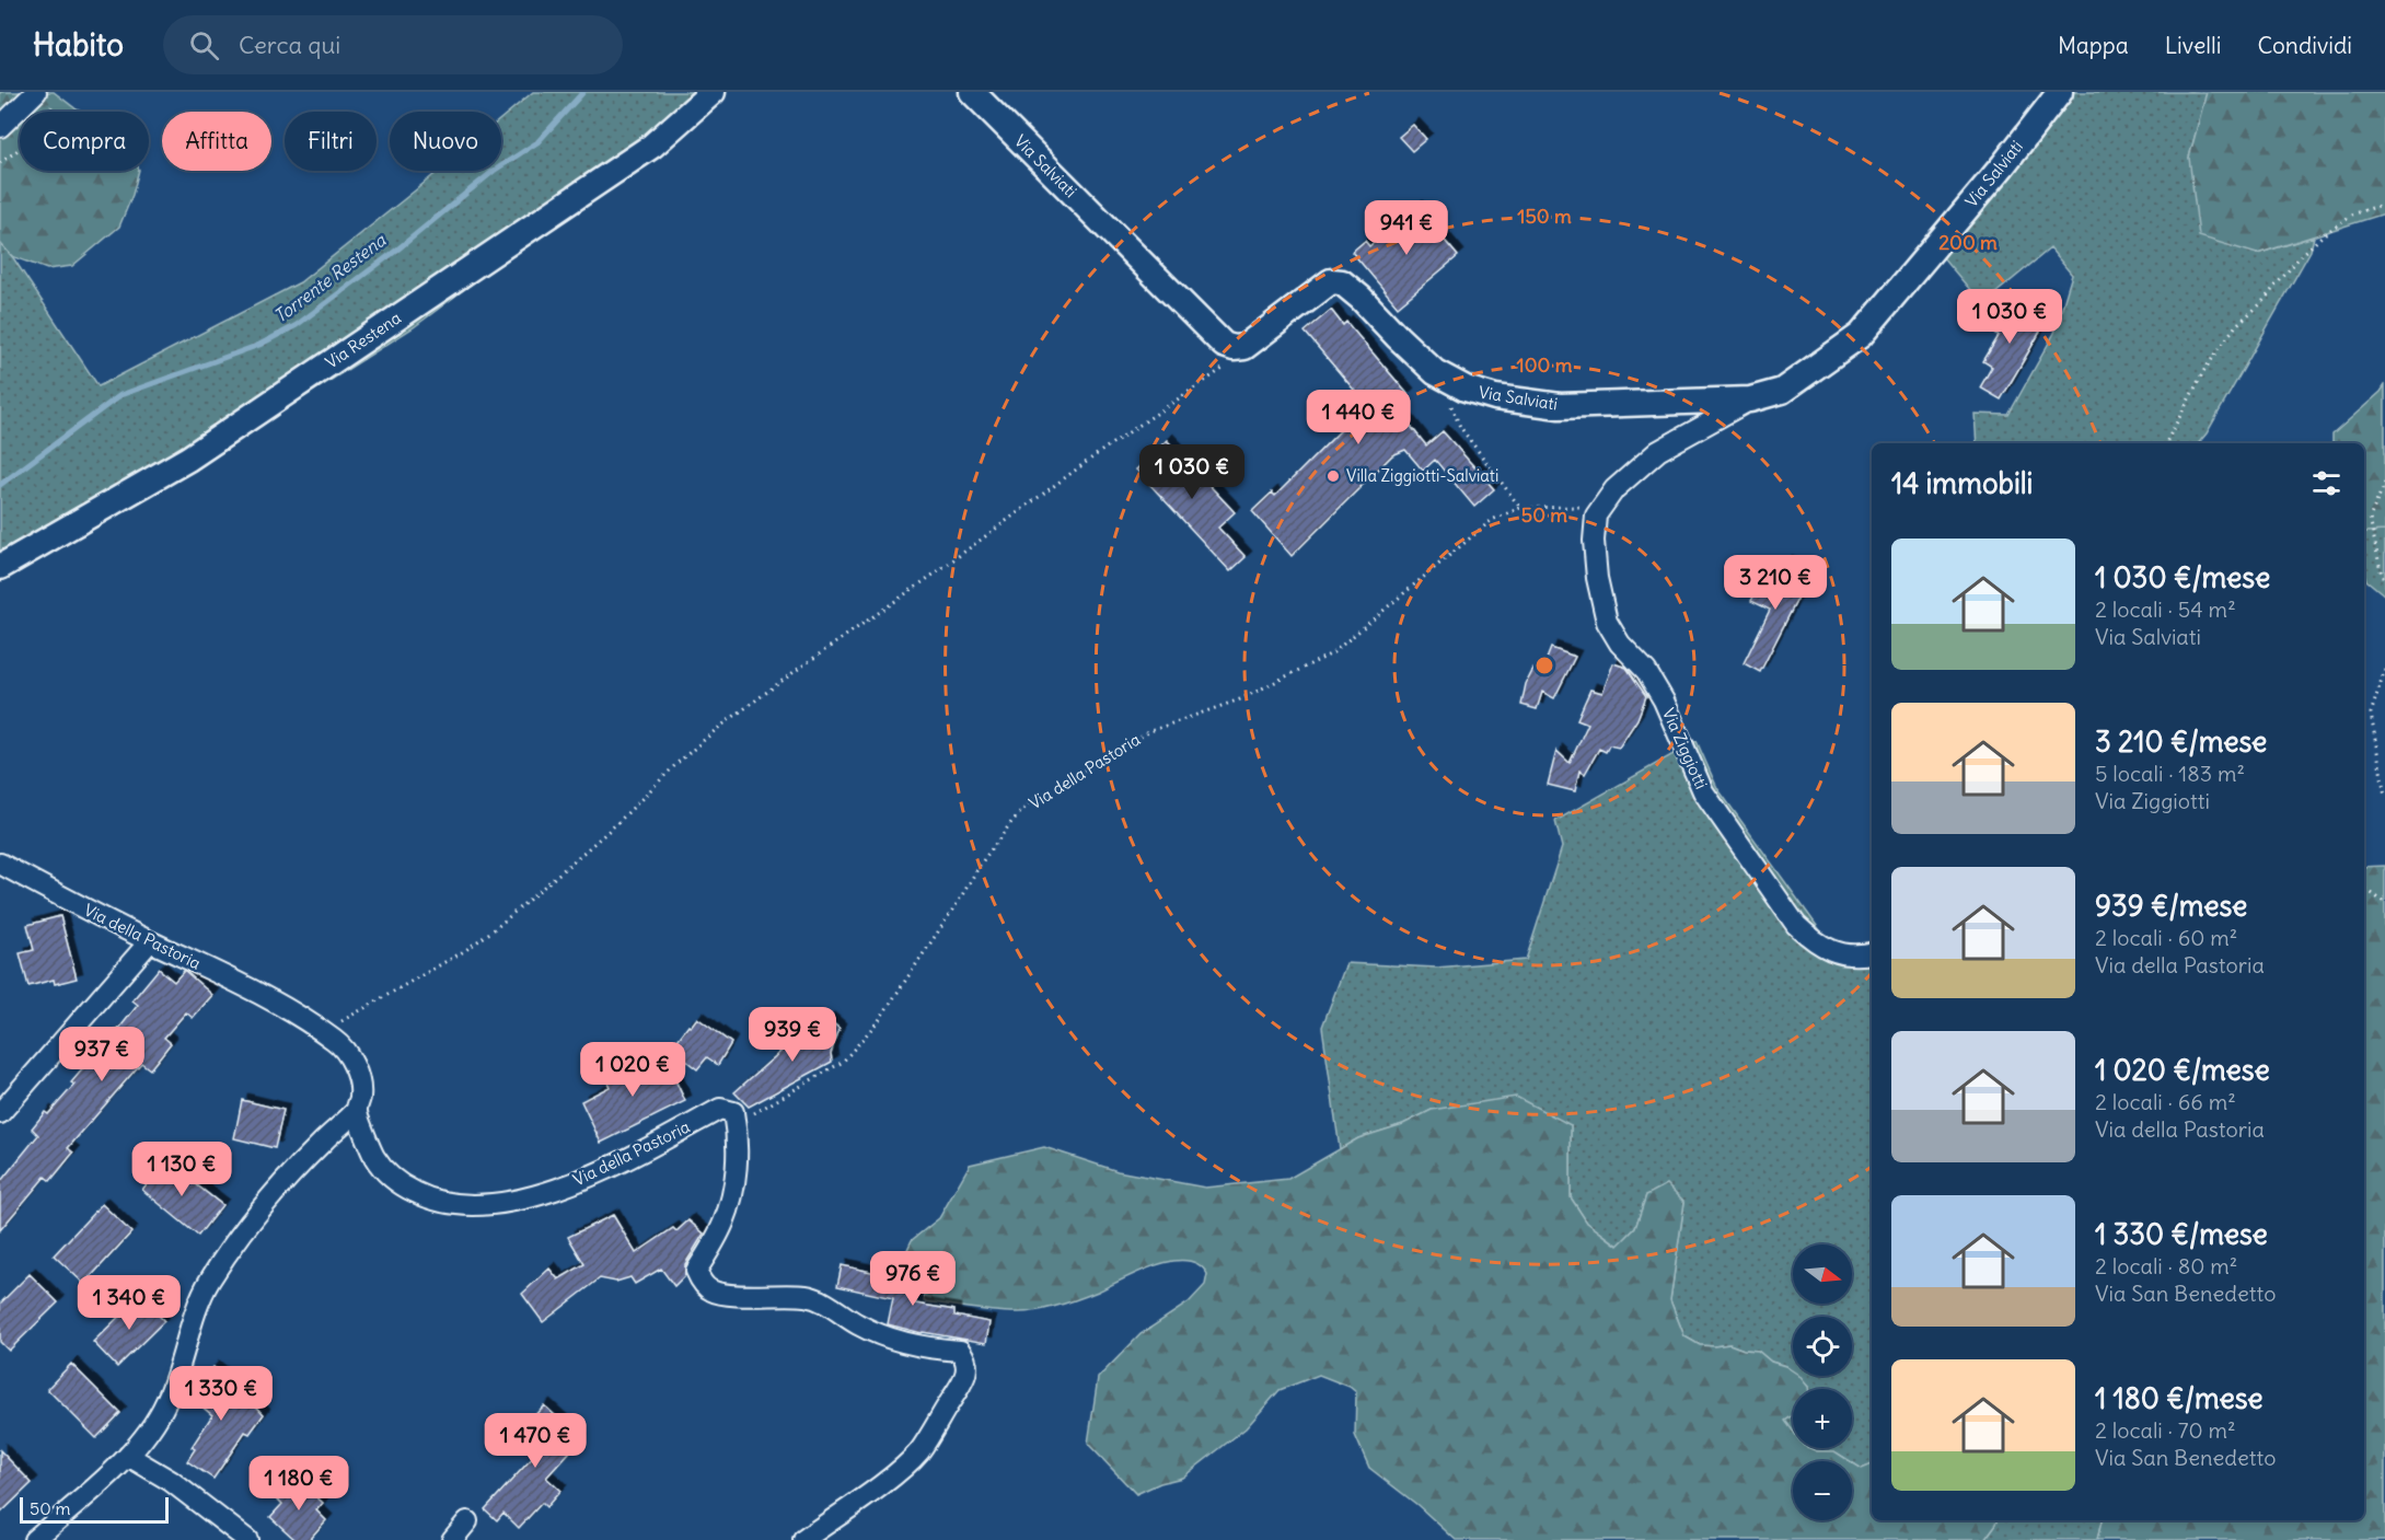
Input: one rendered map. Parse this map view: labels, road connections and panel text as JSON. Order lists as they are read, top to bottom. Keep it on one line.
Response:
{"streets":{"street":["Via Salviati","Via Restena","Via Ziggiotti","Via della Pastoria"]},"water":["Torrente Restena"],"places":["Villa Ziggiotti-Salviati"],"scale_bar":"50 m","north":"right","page":{"header":"Habito","search":"Cerca qui","nav":["Mappa","Livelli","Condividi"],"chip":["Compra","Affitta","Filtri","Nuovo"],"price":["941 €","1 030 €","1 440 €","1 030 €","3 210 €","939 €","937 €","1 020 €","1 130 €","976 €","1 340 €","1 330 €","1 470 €","1 180 €"],"heading":"14 immobili","list":[{"name":"1 030 €/mese","note":"2 locali · 54 m² · Via Salviati"},{"name":"3 210 €/mese","note":"5 locali · 183 m² · Via Ziggiotti"},{"name":"939 €/mese","note":"2 locali · 60 m² · Via della Pastoria"},{"name":"1 020 €/mese","note":"2 locali · 66 m² · Via della Pastoria"},{"name":"1 330 €/mese","note":"2 locali · 80 m² · Via San Benedetto"},{"name":"1 180 €/mese","note":"2 locali · 70 m² · Via San Benedetto"}],"map_buttons":["+","−"],"scale":"50 m"},"rings":["150 m","200 m","100 m","50 m"]}
